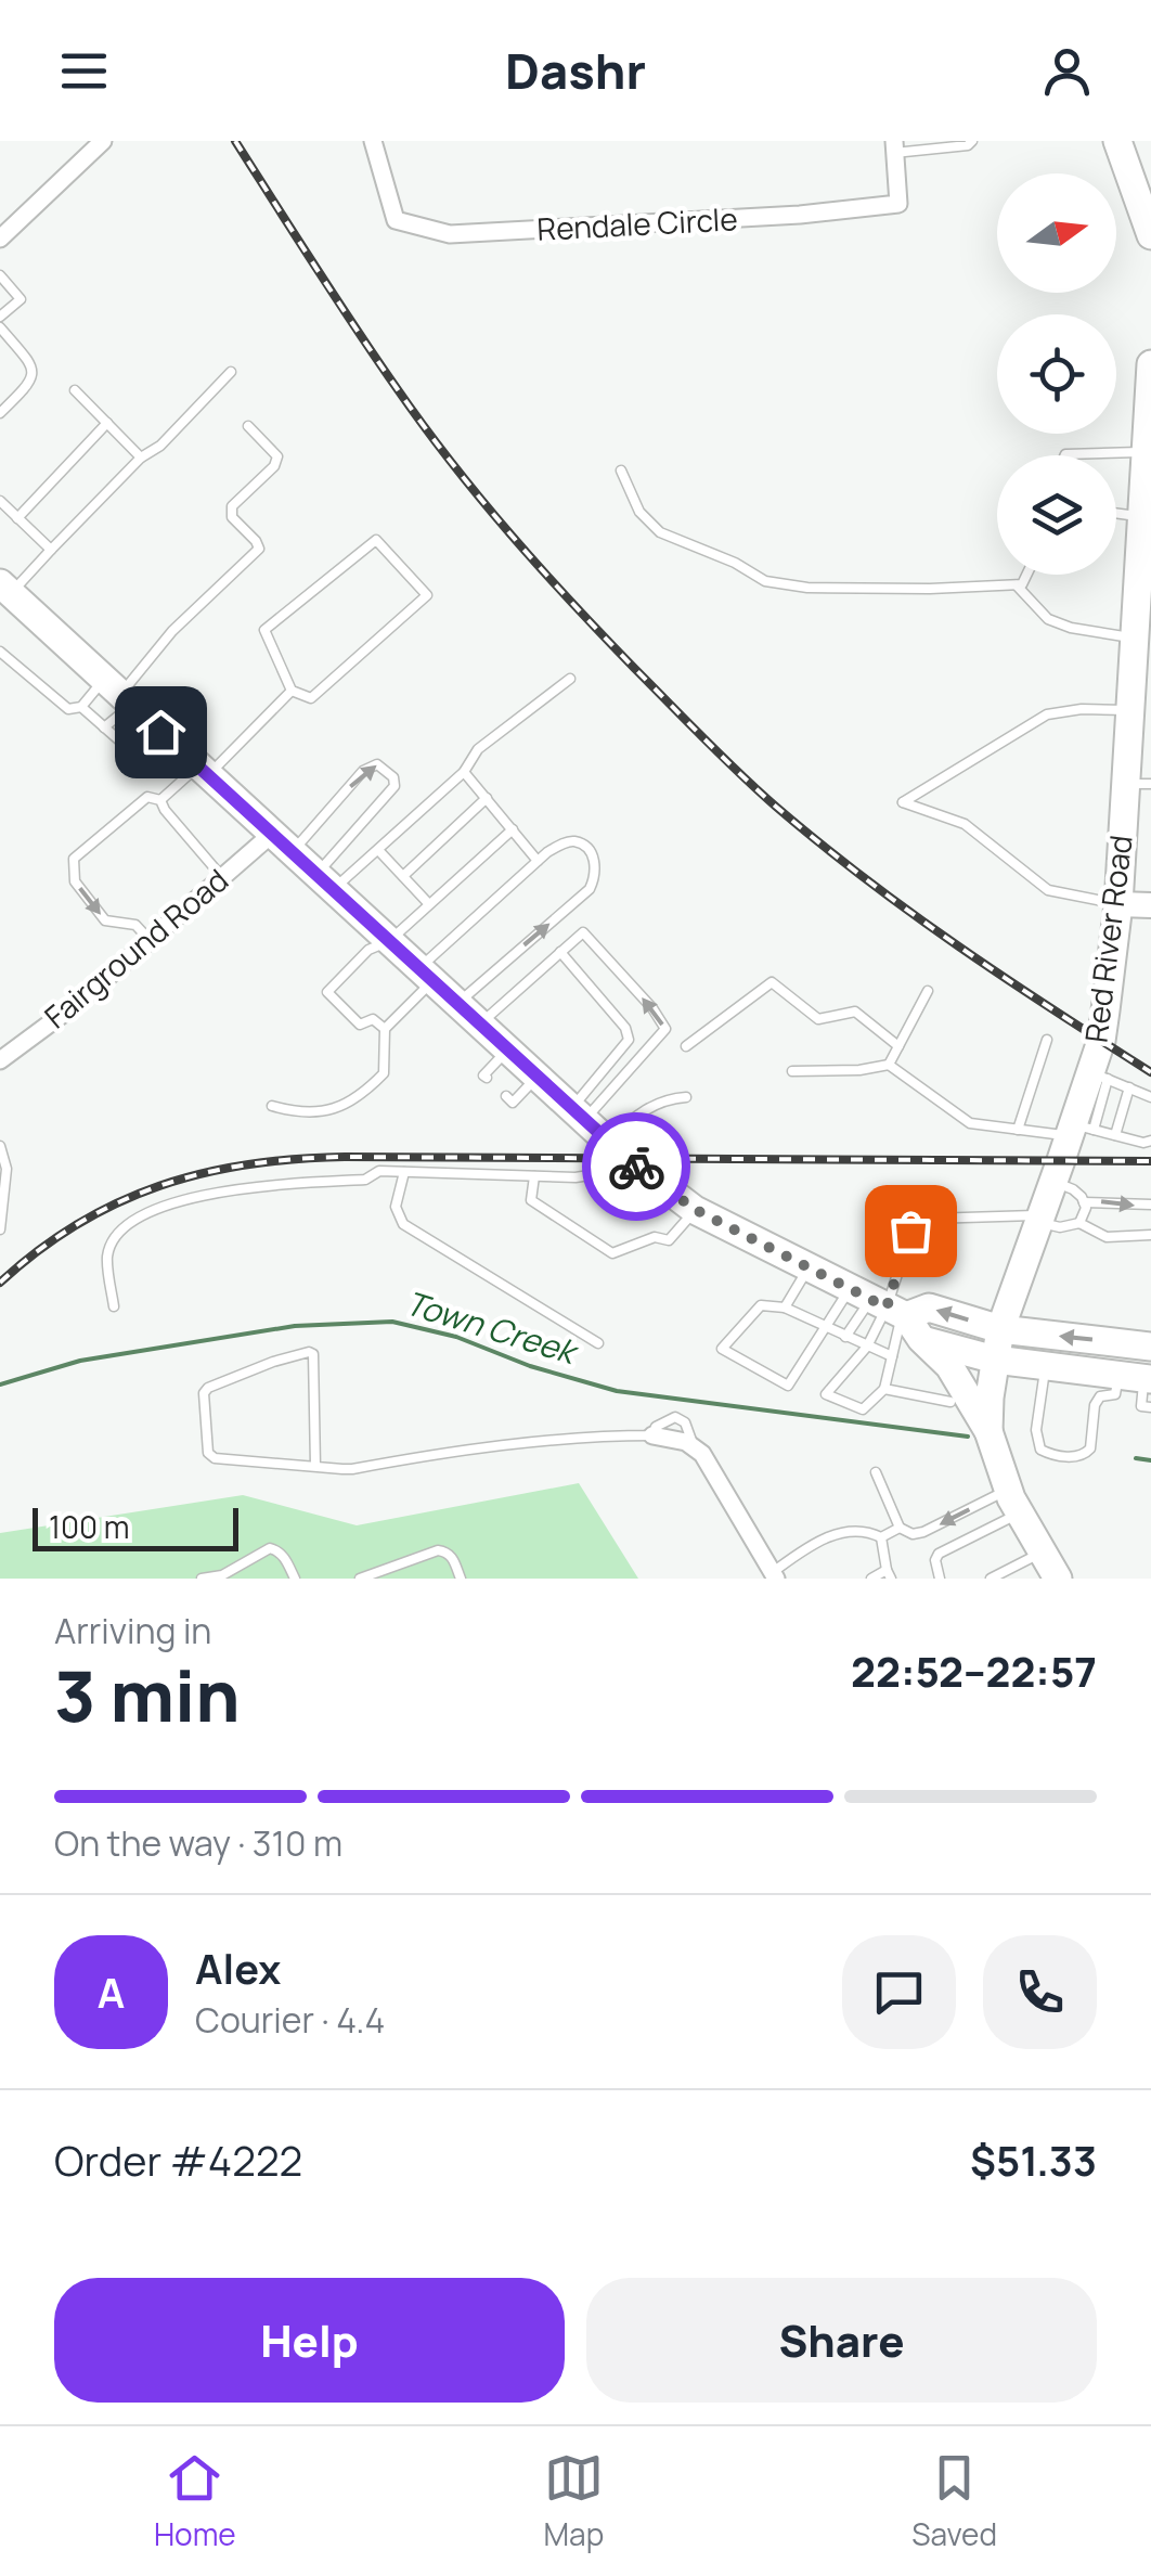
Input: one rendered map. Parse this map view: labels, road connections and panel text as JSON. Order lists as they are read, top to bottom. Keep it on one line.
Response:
{"streets":{"main road":["Red River Road"],"street":["Rendale Circle","Fairground Road"]},"water":["Town Creek"],"scale_bar":"100 m","north":"right","page":{"header":"Dashr","scale":"100 m","heading":["3 min","Arriving in","22:52–22:57"],"panel":["Alex","Courier · 4.4","Order #4222","$51.33"],"bar":"On the way · 310 m","round":"A","buttons":["Help","Share"],"tabs":["Home","Map","Saved"]}}
